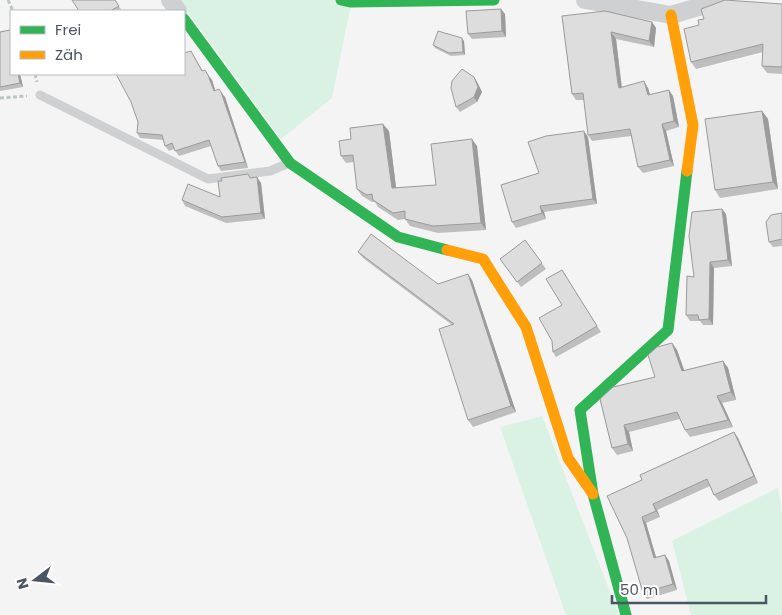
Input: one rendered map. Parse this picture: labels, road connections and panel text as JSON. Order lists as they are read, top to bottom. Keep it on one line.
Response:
{"legend":["Frei","Zäh"],"scale_bar":"50 m","north":"left"}
